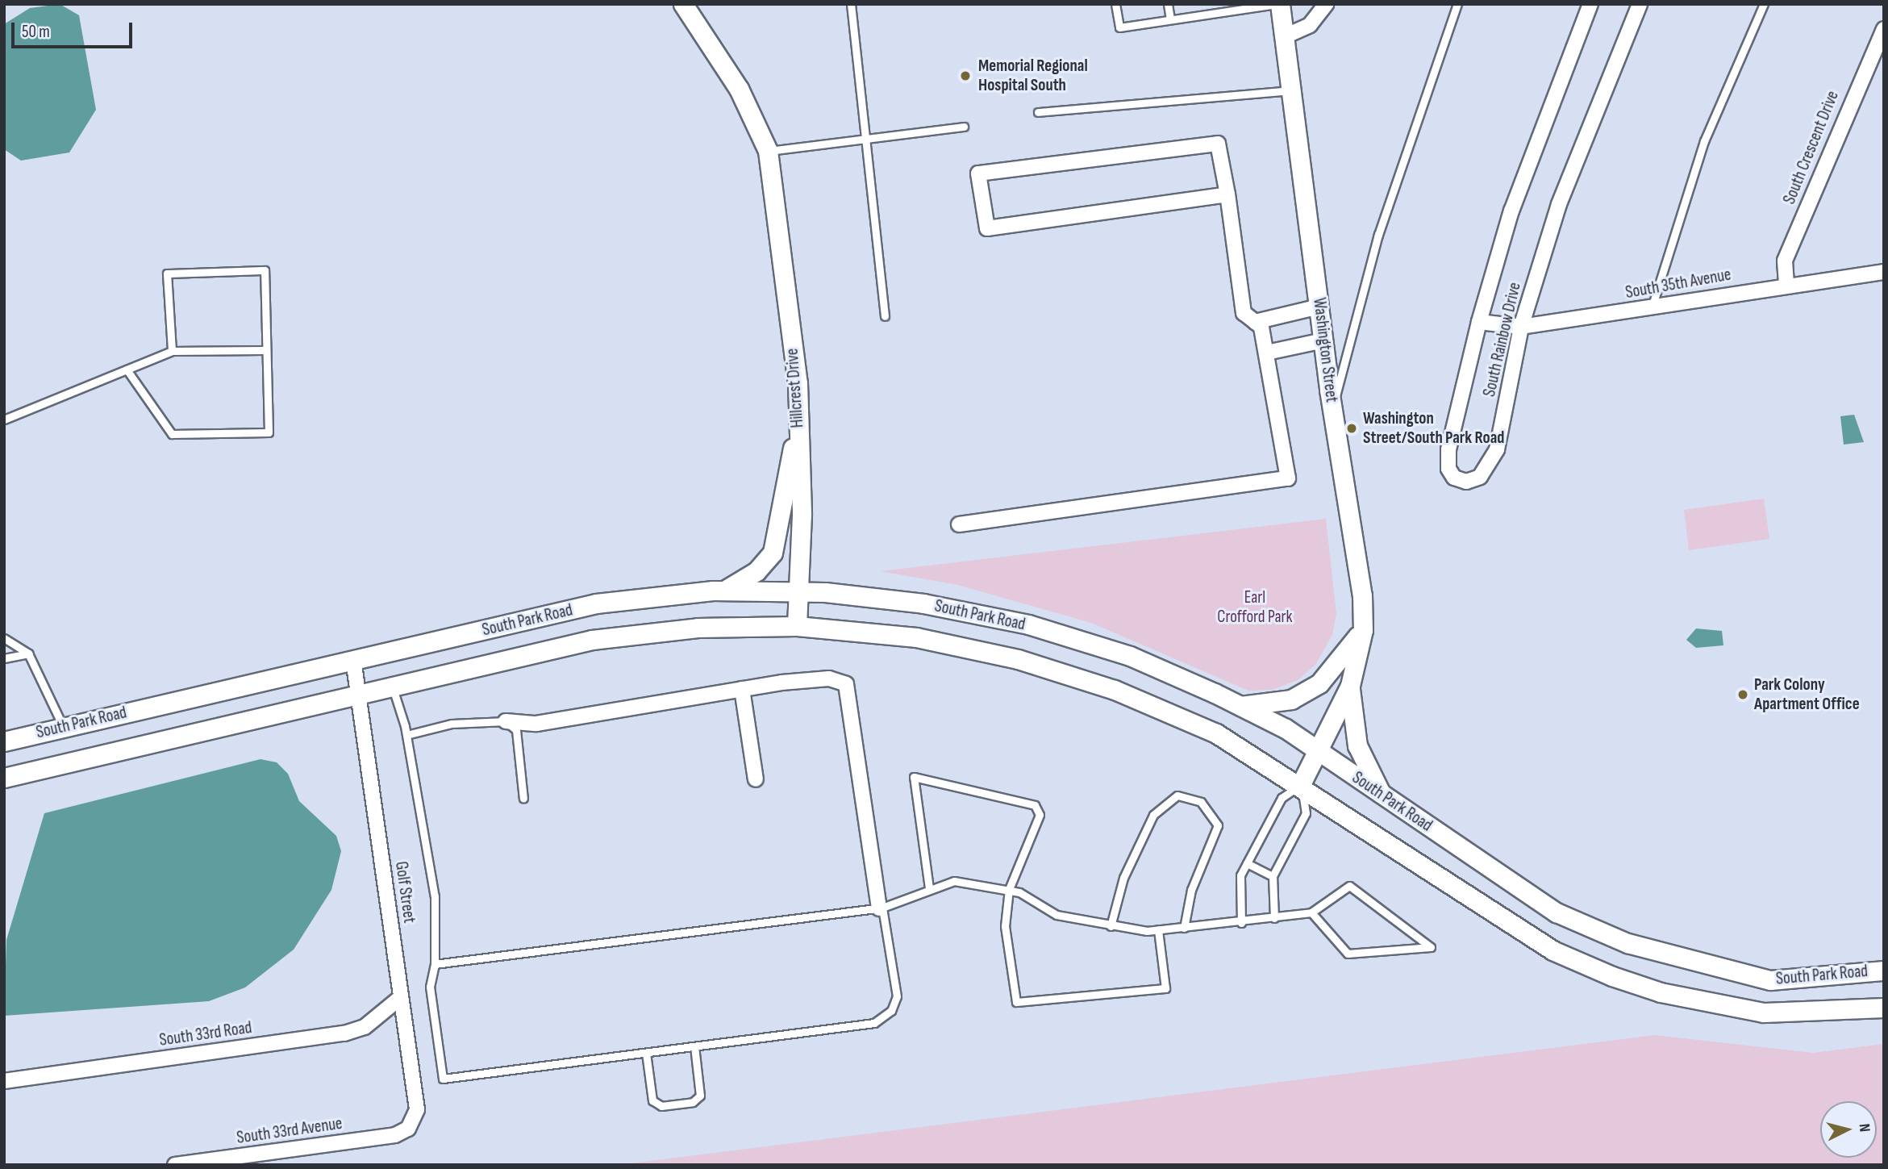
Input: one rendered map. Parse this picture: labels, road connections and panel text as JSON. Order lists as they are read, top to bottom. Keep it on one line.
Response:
{"streets":{"street":["South Crescent Drive","South 35th Avenue","South Rainbow Drive","Washington Street","Hillcrest Drive","South Park Road","Golf Street","South 33rd Road","South 33rd Avenue"]},"crossings":[["South Crescent Drive","South 35th Avenue"],["South 35th Avenue","South Rainbow Drive"],["Washington Street","South Park Road"],["Hillcrest Drive","South Park Road"],["South Park Road","Golf Street"],["Golf Street","South 33rd Road"],["Golf Street","South 33rd Avenue"]],"parks":["Earl Crofford Park"],"places":["Memorial Regional Hospital South","Washington Street/South Park Road","Park Colony Apartment Office"],"scale_bar":"50 m","north":"right"}
